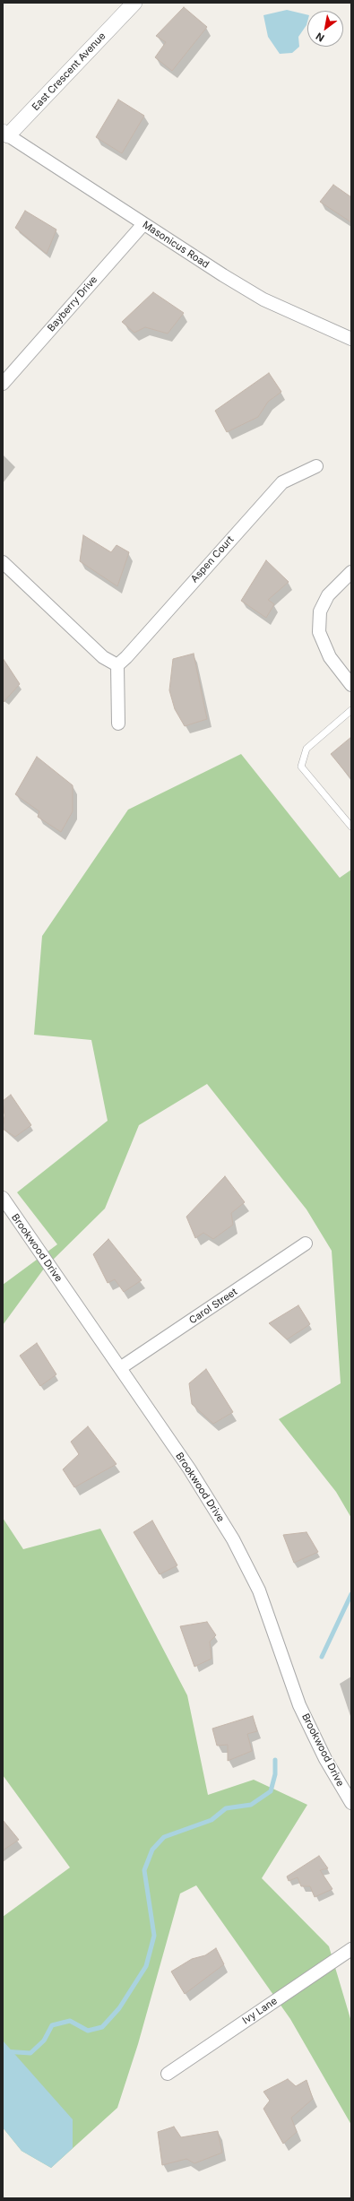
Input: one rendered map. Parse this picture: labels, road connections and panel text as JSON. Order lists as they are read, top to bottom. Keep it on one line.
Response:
{"streets":{"street":["East Crescent Avenue","Masonicus Road","Bayberry Drive","Aspen Court","Brookwood Drive","Carol Street","Ivy Lane"]},"crossings":[["East Crescent Avenue","Masonicus Road"],["Masonicus Road","Bayberry Drive"],["Brookwood Drive","Carol Street"]],"north":"bottom left"}
